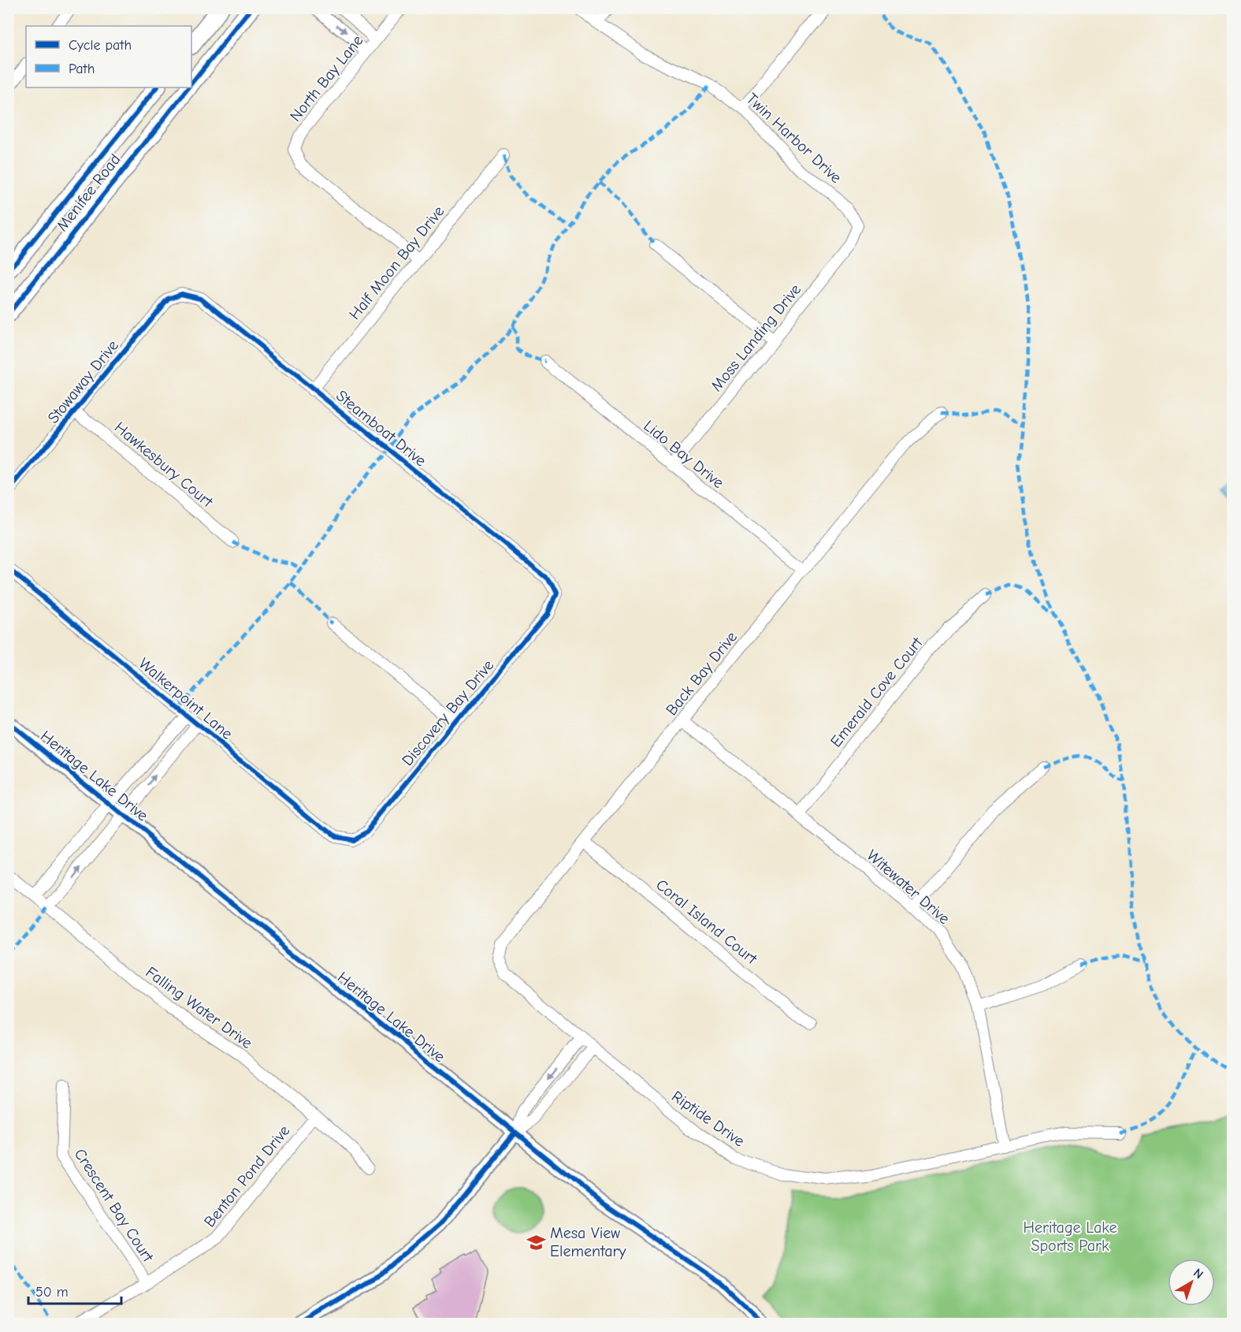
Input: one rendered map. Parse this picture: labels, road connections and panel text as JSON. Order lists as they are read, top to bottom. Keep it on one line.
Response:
{"streets":{"main road":["Menifee Road"],"street":["North Bay Lane","Twin Harbor Drive","Half Moon Bay Drive","Moss Landing Drive","Stowaway Drive","Steamboat Drive","Lido Bay Drive","Hawkesbury Court","Back Bay Drive","Emerald Cove Court","Walkerpoint Lane","Discovery Bay Drive","Heritage Lake Drive","Witewater Drive","Coral Island Court","Falling Water Drive","Riptide Drive","Benton Pond Drive","Crescent Bay Court"]},"crossings":[["North Bay Lane","Half Moon Bay Drive"],["Twin Harbor Drive","Moss Landing Drive"],["Half Moon Bay Drive","Steamboat Drive"],["Moss Landing Drive","Lido Bay Drive"],["Stowaway Drive","Steamboat Drive"],["Stowaway Drive","Hawkesbury Court"],["Steamboat Drive","Discovery Bay Drive"],["Lido Bay Drive","Back Bay Drive"],["Back Bay Drive","Witewater Drive"],["Back Bay Drive","Coral Island Court"],["Back Bay Drive","Riptide Drive"],["Emerald Cove Court","Witewater Drive"],["Walkerpoint Lane","Discovery Bay Drive"],["Walkerpoint Lane","Heritage Lake Drive"],["Walkerpoint Lane","Falling Water Drive"],["Witewater Drive","Riptide Drive"],["Falling Water Drive","Benton Pond Drive"],["Benton Pond Drive","Crescent Bay Court"]],"parks":["Heritage Lake Sports Park"],"places":{"school or university":["Mesa View Elementary"]},"legend":["Cycle path","Path"],"scale_bar":"50 m","north":"top right"}
